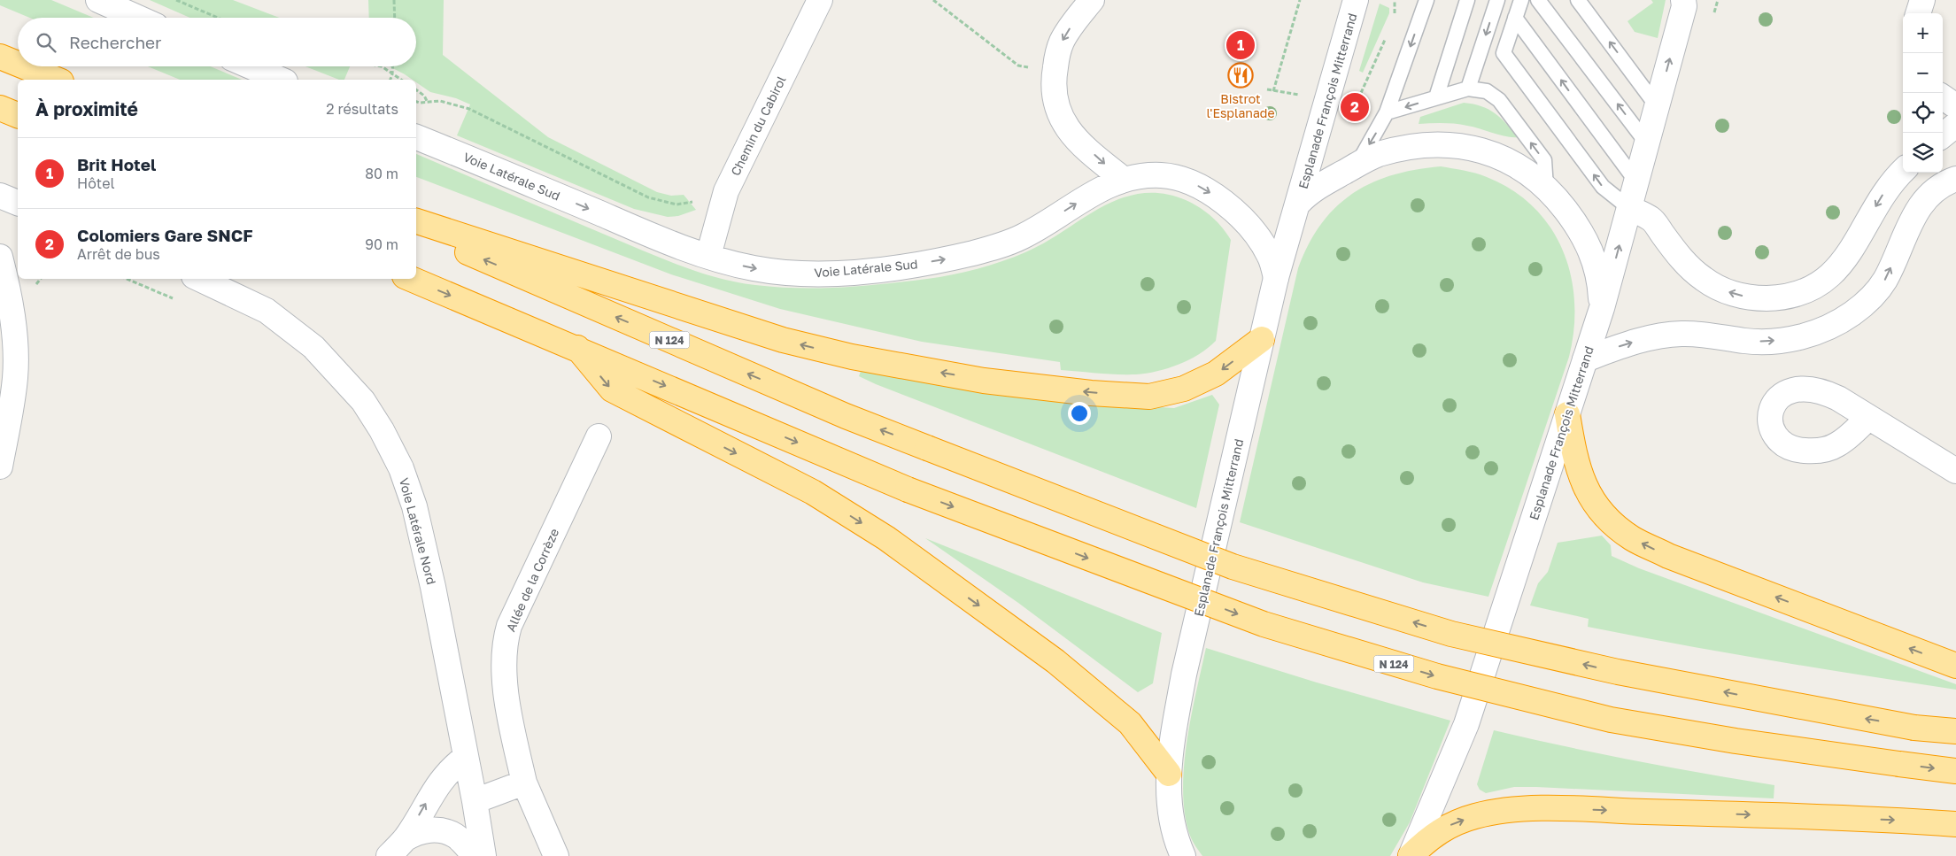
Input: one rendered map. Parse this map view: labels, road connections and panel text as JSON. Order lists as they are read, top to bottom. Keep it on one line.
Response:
{"streets":{"highway":["N 124"],"street":["Esplanade François Mitterrand","Chemin du Cabirol","Voie Latérale Sud","Voie Latérale Nord","Allée de la Corrèze"]},"crossings":[["Esplanade François Mitterrand","Voie Latérale Sud"],["Chemin du Cabirol","Voie Latérale Sud"]],"one_way":["Voie Latérale Sud"],"places":{"restaurant":["Bistrot l'Esplanade"]},"page":{"map_buttons":["+","−"],"search":"Rechercher","pins":["1","2"],"heading":["À proximité","2 résultats"],"list":[{"mark":"1","name":"Brit Hotel","note":"Hôtel","value":"80 m"},{"mark":"2","name":"Colomiers Gare SNCF","note":"Arrêt de bus","value":"90 m"}]}}
